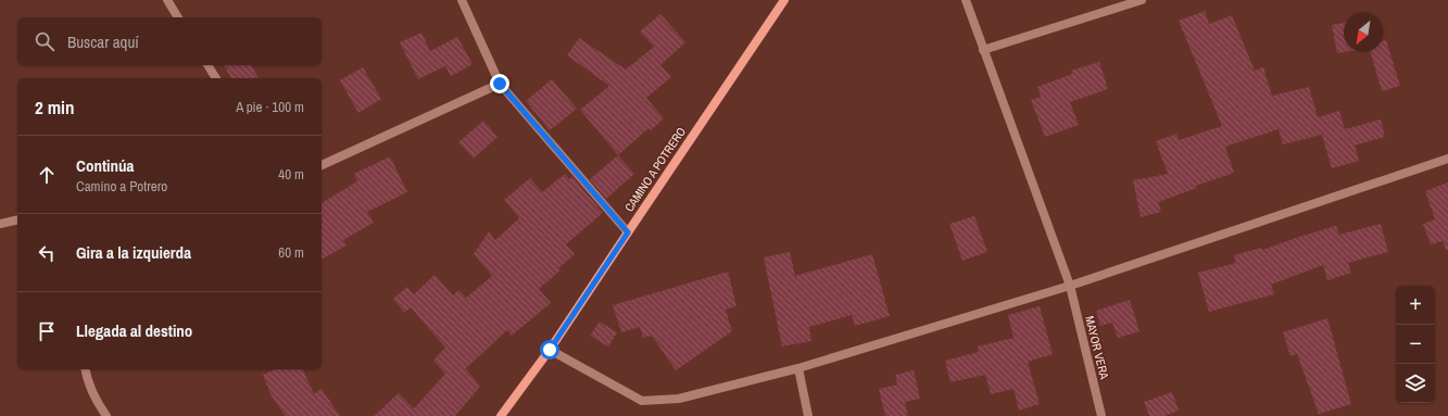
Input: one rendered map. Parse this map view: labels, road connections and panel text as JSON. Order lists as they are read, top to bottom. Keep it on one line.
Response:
{"streets":{"street":["CAMINO A POTRERO","MAYOR VERA"]},"north":"bottom left","page":{"search":"Buscar aquí","heading":["2 min","A pie · 100 m"],"list":[["Continúa","Camino a Potrero","40 m"],["Gira a la izquierda","60 m"],"Llegada al destino"],"map_buttons":["+","−"]}}
